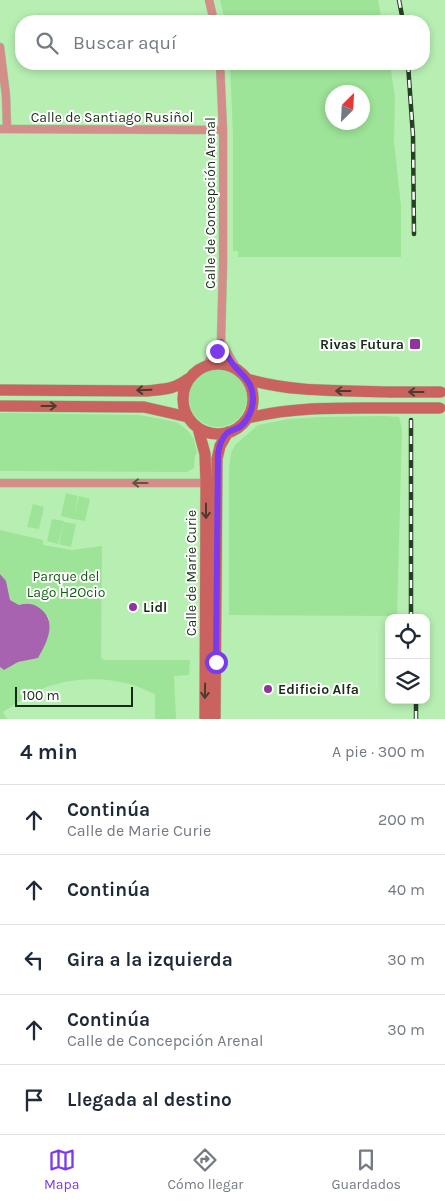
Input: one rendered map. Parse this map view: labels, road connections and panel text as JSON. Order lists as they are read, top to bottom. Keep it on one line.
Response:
{"streets":{"main road":["Calle de Marie Curie"],"street":["Calle de Santiago Rusiñol","Calle de Concepción Arenal"]},"crossings":[["Calle de Santiago Rusiñol","Calle de Concepción Arenal"],["Calle de Concepción Arenal","Calle de Marie Curie"]],"parks":["Parque del Lago H2Ocio"],"places":{"transit":["Rivas Futura"],"other":["Lidl","Edificio Alfa"]},"scale_bar":"100 m","north":"top right","page":{"search":"Buscar aquí","scale":"100 m","heading":["4 min","A pie · 300 m"],"list":[["Continúa","Calle de Marie Curie","200 m"],["Continúa","40 m"],["Gira a la izquierda","30 m"],["Continúa","Calle de Concepción Arenal","30 m"],"Llegada al destino"],"nav":["Mapa","Cómo llegar","Guardados"]}}
